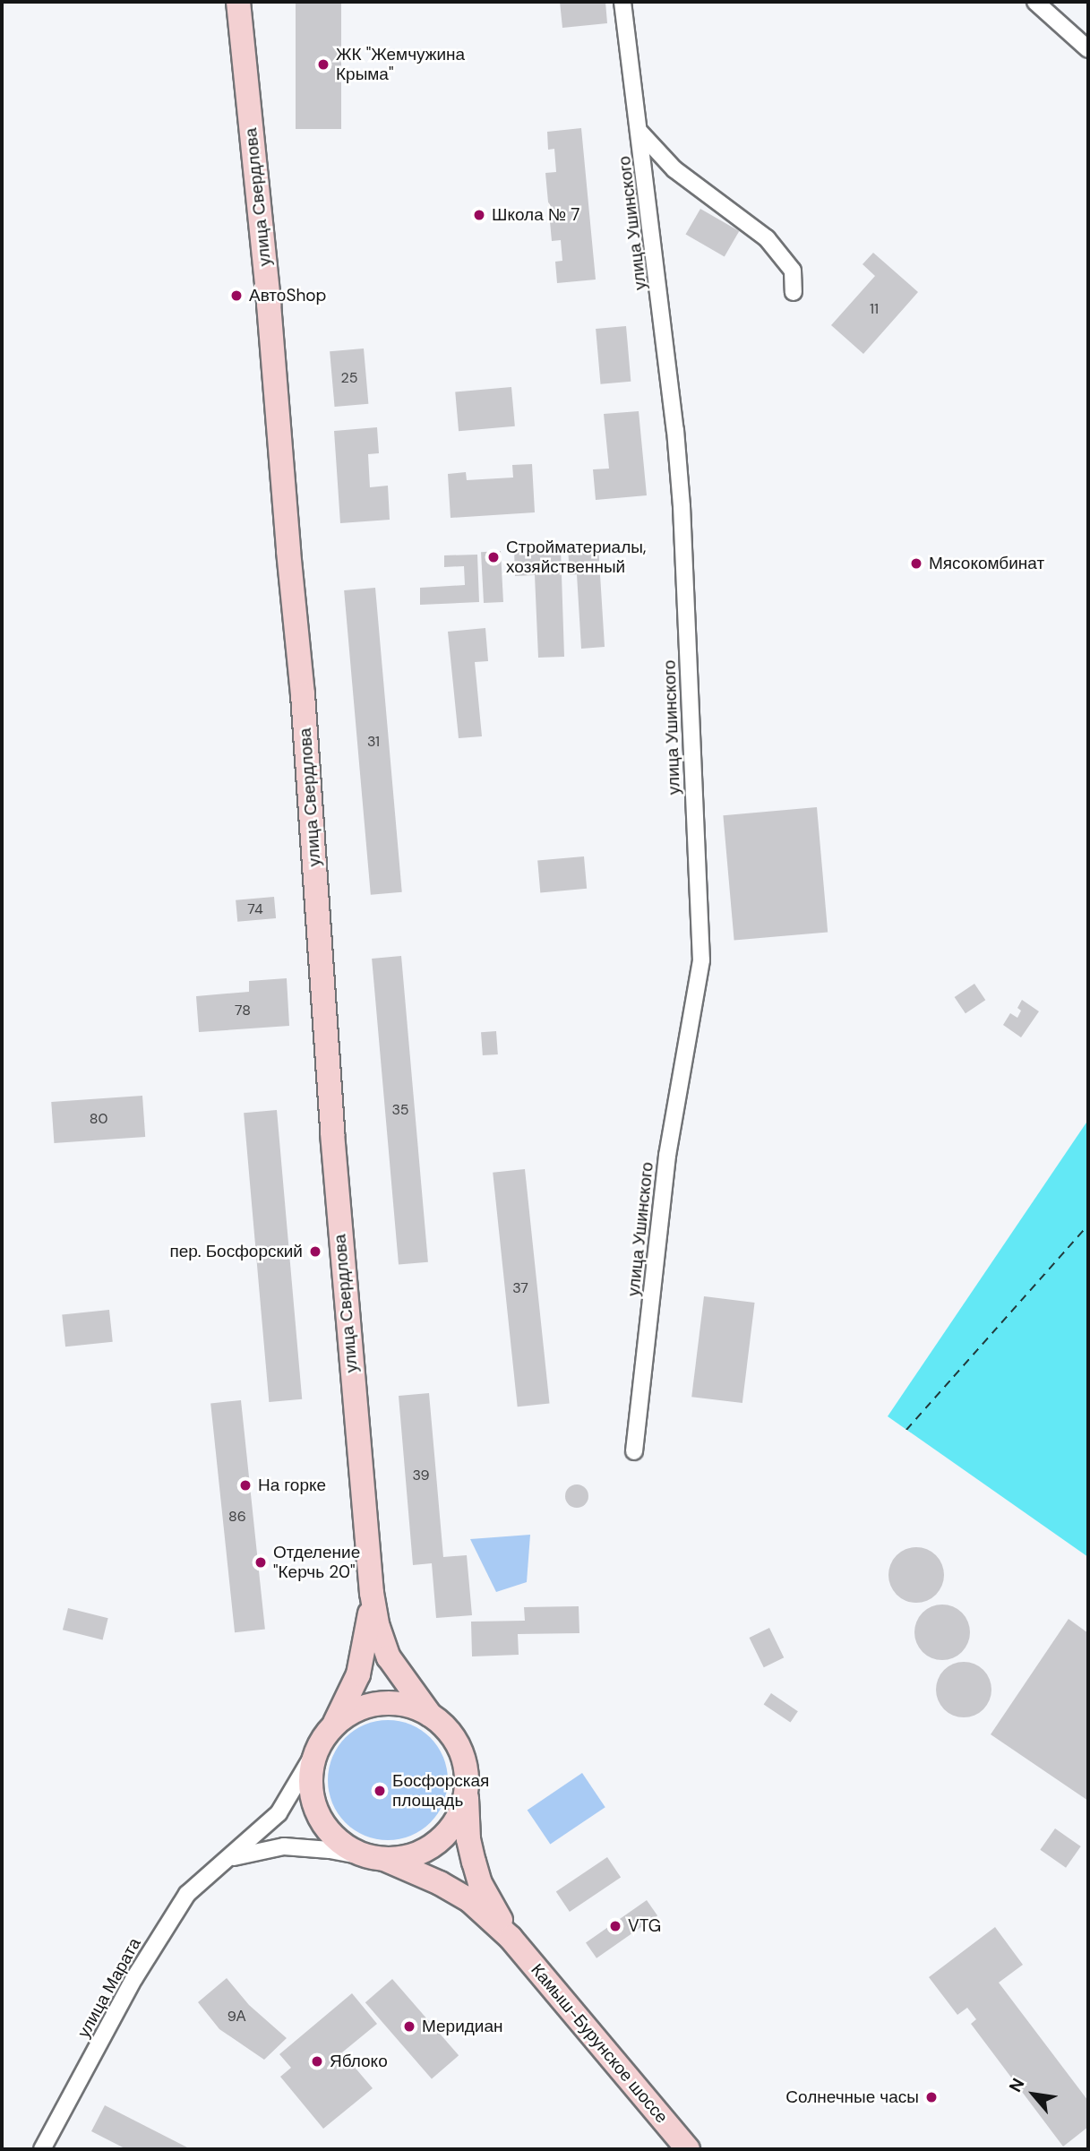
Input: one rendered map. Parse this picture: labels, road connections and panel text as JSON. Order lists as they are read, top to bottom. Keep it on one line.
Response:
{"streets":{"main road":["улица Свердлова","Камыш-Бурунское шоссе"],"street":["улица Ушинского","улица Марата"]},"places":["ЖК \"Жемчужина Крыма\"","Школа № 7","АвтоShop","Стройматериалы, хозяйственный","Мясокомбинат","пер. Босфорский","На горке","Отделение \"Керчь 20\"","Босфорская площадь","VTG","Меридиан","Яблоко","Солнечные часы"],"house_numbers":["11","25","31","74","78","35","80","37","39","86","9А"],"north":"top left"}
